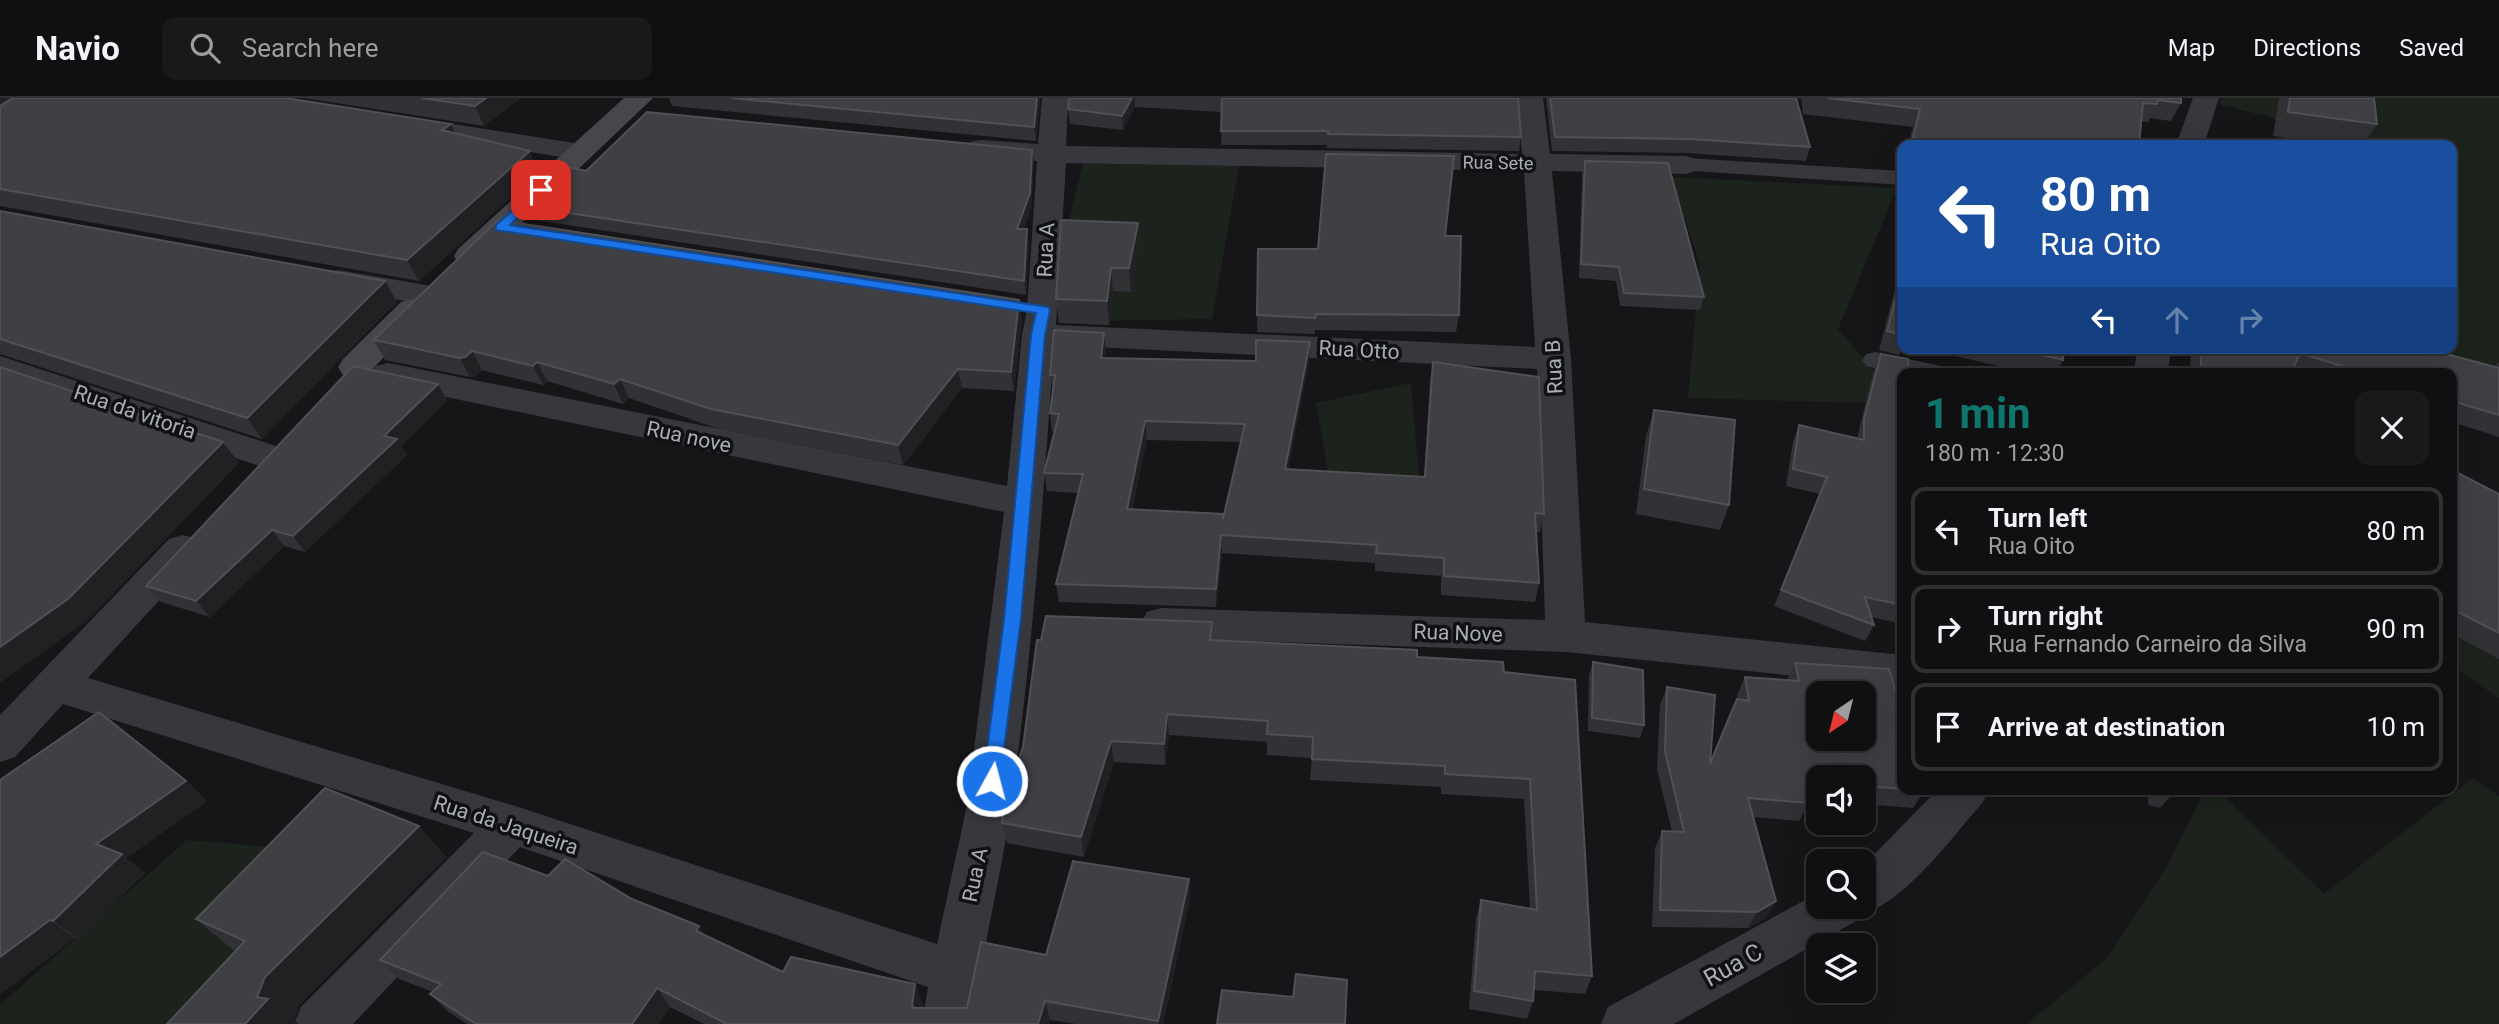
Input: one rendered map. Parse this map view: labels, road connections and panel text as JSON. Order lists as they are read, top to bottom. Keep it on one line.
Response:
{"streets":{"street":["Rua Sete","Rua A","Rua Otto","Rua B","Rua da vitoria","Rua nove","Rua Nove","Rua da Jaqueira","Rua C"]},"crossings":[["Rua Sete","Rua A"],["Rua Sete","Rua B"],["Rua A","Rua Otto"],["Rua A","Rua nove"],["Rua A","Rua da Jaqueira"],["Rua Otto","Rua B"],["Rua B","Rua Nove"]],"north":"bottom left","page":{"header":"Navio","search":"Search here","nav":["Map","Directions","Saved"],"turn":["80 m","Rua Oito"],"heading":["1 min","180 m · 12:30"],"list":[{"name":"Turn left","note":"Rua Oito","value":"80 m"},{"name":"Turn right","note":"Rua Fernando Carneiro da Silva","value":"90 m"},{"name":"Arrive at destination","value":"10 m"}]}}
